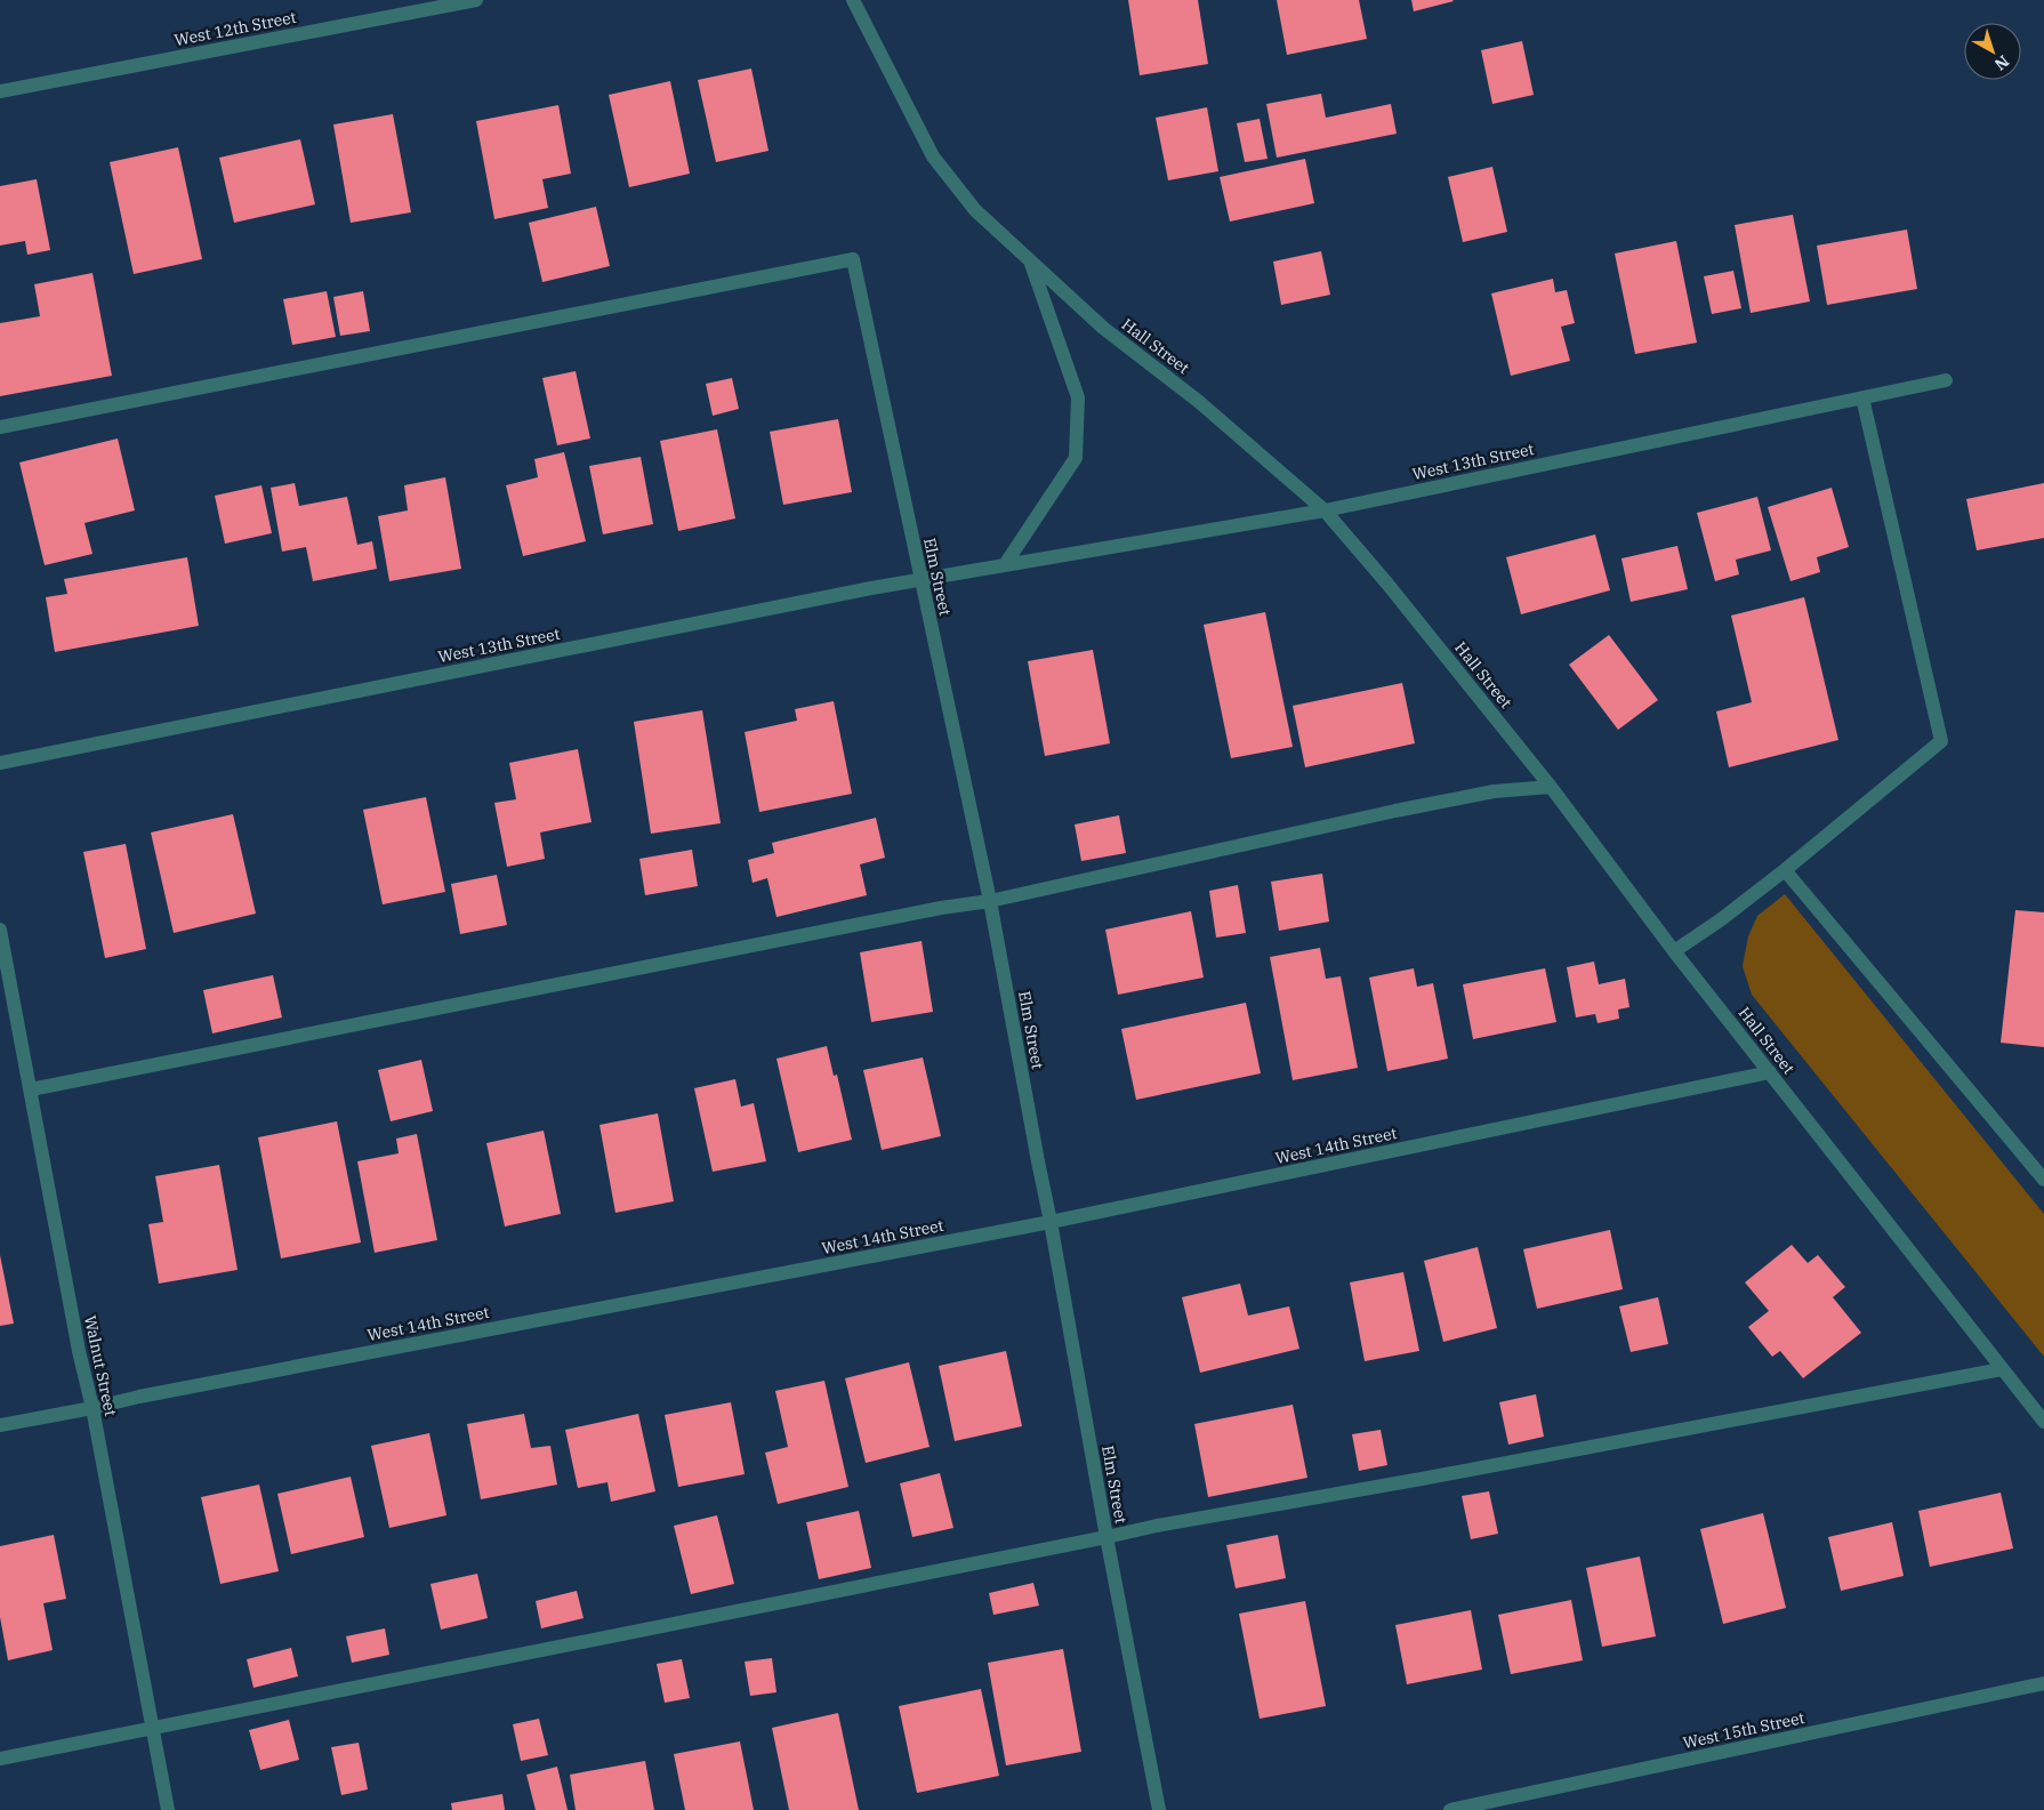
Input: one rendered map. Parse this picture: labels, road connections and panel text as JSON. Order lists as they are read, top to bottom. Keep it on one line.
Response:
{"streets":{"street":["West 12th Street","Hall Street","West 13th Street","Elm Street","West 14th Street","Walnut Street","West 15th Street"]},"crossings":[["Hall Street","West 13th Street"],["Hall Street","West 14th Street"],["West 13th Street","Elm Street"],["Elm Street","West 14th Street"],["West 14th Street","Walnut Street"]],"north":"bottom right"}
